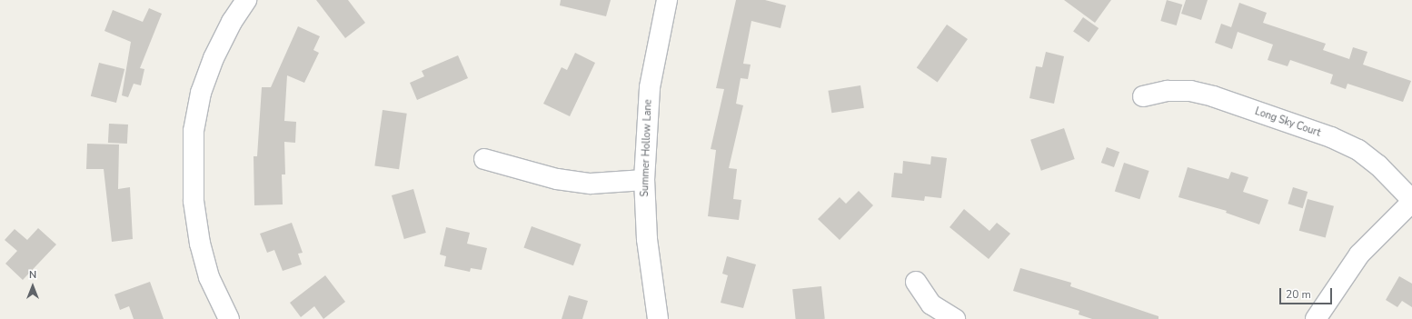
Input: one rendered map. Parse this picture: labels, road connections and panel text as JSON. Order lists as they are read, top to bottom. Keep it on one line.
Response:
{"streets":{"street":["Long Sky Court","Summer Hollow Lane"]},"scale_bar":"20 m","north":"top"}
